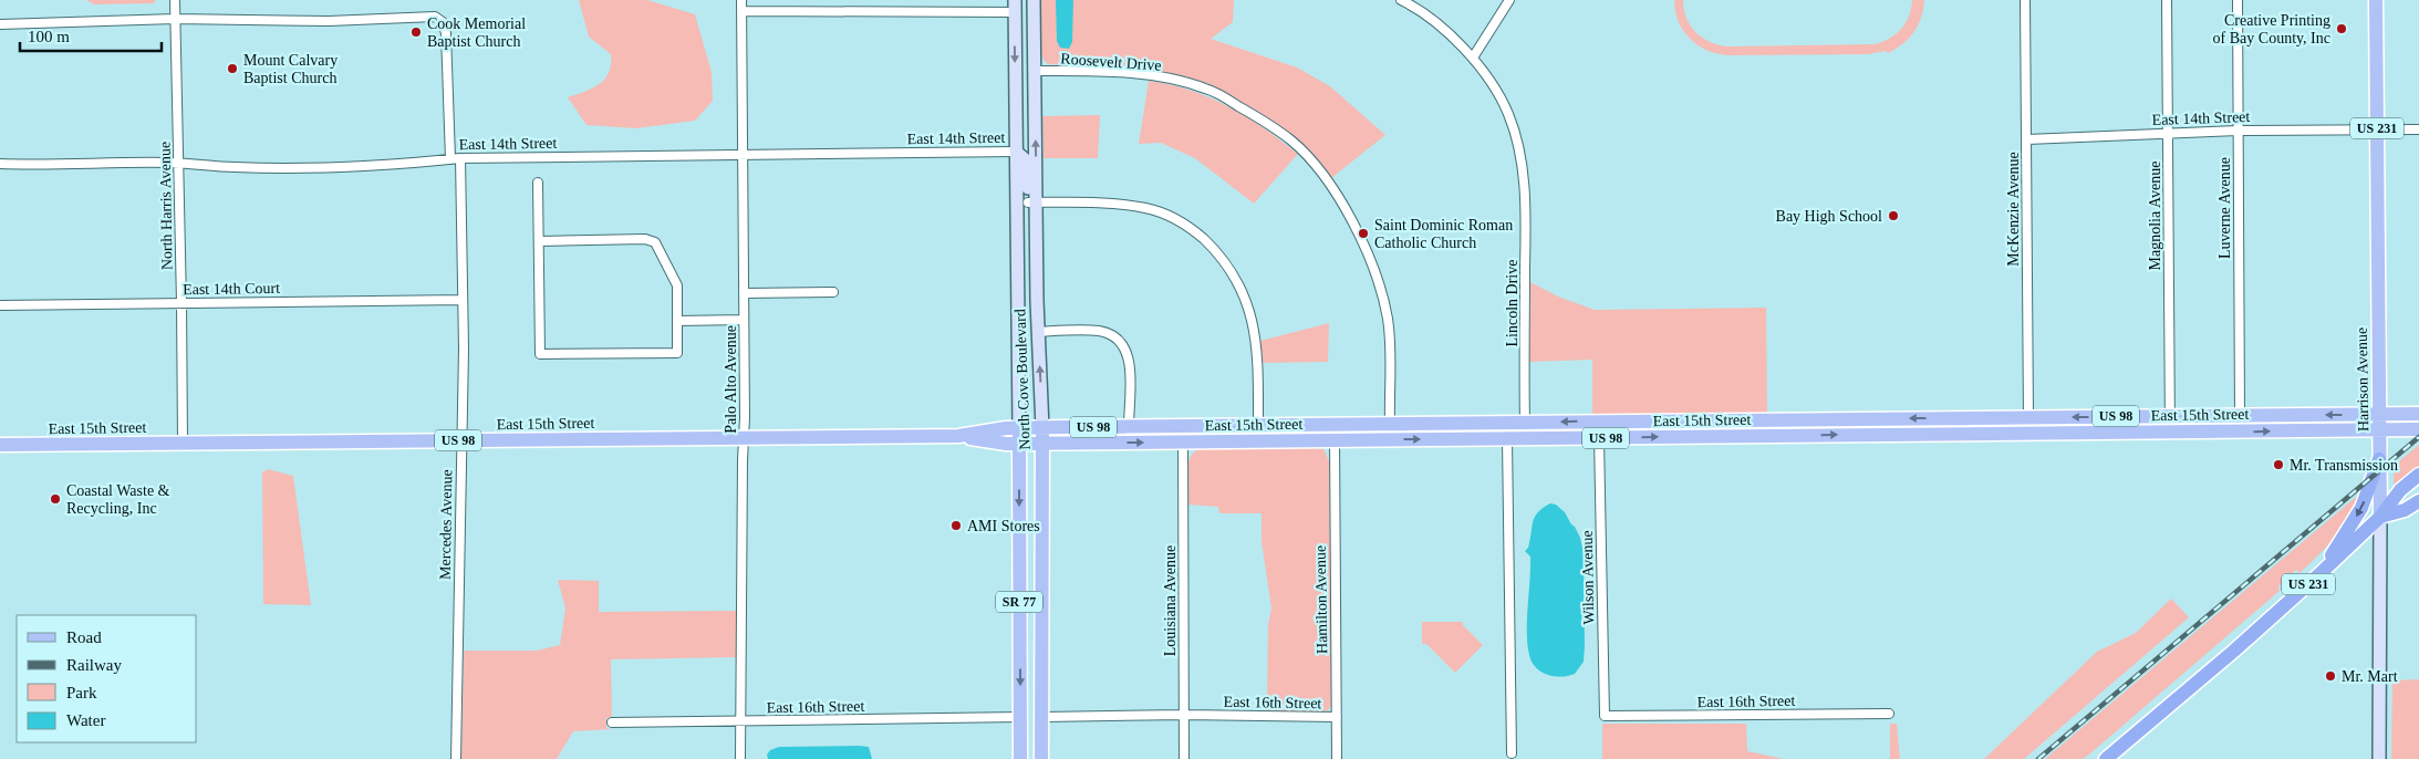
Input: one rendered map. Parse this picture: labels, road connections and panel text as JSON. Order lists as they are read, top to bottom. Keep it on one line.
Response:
{"streets":{"highway":["US 231"],"main road":["North Cove Boulevard","Harrison Avenue","East 15th Street","US 98","SR 77"],"street":["Roosevelt Drive","East 14th Street","North Harris Avenue","Luverne Avenue","McKenzie Avenue","Magnolia Avenue","East 14th Court","Lincoln Drive","Palo Alto Avenue","Mercedes Avenue","Wilson Avenue","Hamilton Avenue","Louisiana Avenue","East 16th Street"]},"crossings":[["Roosevelt Drive","East 15th Street"],["East 14th Street","North Harris Avenue"],["East 14th Street","Luverne Avenue"],["East 14th Street","McKenzie Avenue"],["East 14th Street","Magnolia Avenue"],["East 14th Street","Palo Alto Avenue"],["East 14th Street","North Cove Boulevard"],["East 14th Street","Harrison Avenue"],["East 14th Street","Mercedes Avenue"],["US 231","Harrison Avenue"],["North Harris Avenue","East 14th Court"],["North Harris Avenue","East 15th Street"],["Luverne Avenue","East 15th Street"],["McKenzie Avenue","East 15th Street"],["Magnolia Avenue","East 15th Street"],["East 14th Court","Mercedes Avenue"],["Lincoln Drive","East 15th Street"],["Palo Alto Avenue","East 15th Street"],["Palo Alto Avenue","East 16th Street"],["North Cove Boulevard","East 15th Street"],["North Cove Boulevard","East 16th Street"],["Harrison Avenue","East 15th Street"],["Harrison Avenue","US 98"],["East 15th Street","US 98"],["East 15th Street","Mercedes Avenue"],["East 15th Street","Wilson Avenue"],["East 15th Street","Hamilton Avenue"],["East 15th Street","Louisiana Avenue"],["Wilson Avenue","East 16th Street"],["Hamilton Avenue","East 16th Street"],["Louisiana Avenue","East 16th Street"]],"places":["Creative Printing of Bay County, Inc","Cook Memorial Baptist Church","Mount Calvary Baptist Church","Bay High School","Saint Dominic Roman Catholic Church","Mr. Transmission","Coastal Waste & Recycling, Inc","AMI Stores","Mr. Mart"],"legend":["Road","Railway","Park","Water"],"scale_bar":"100 m"}
